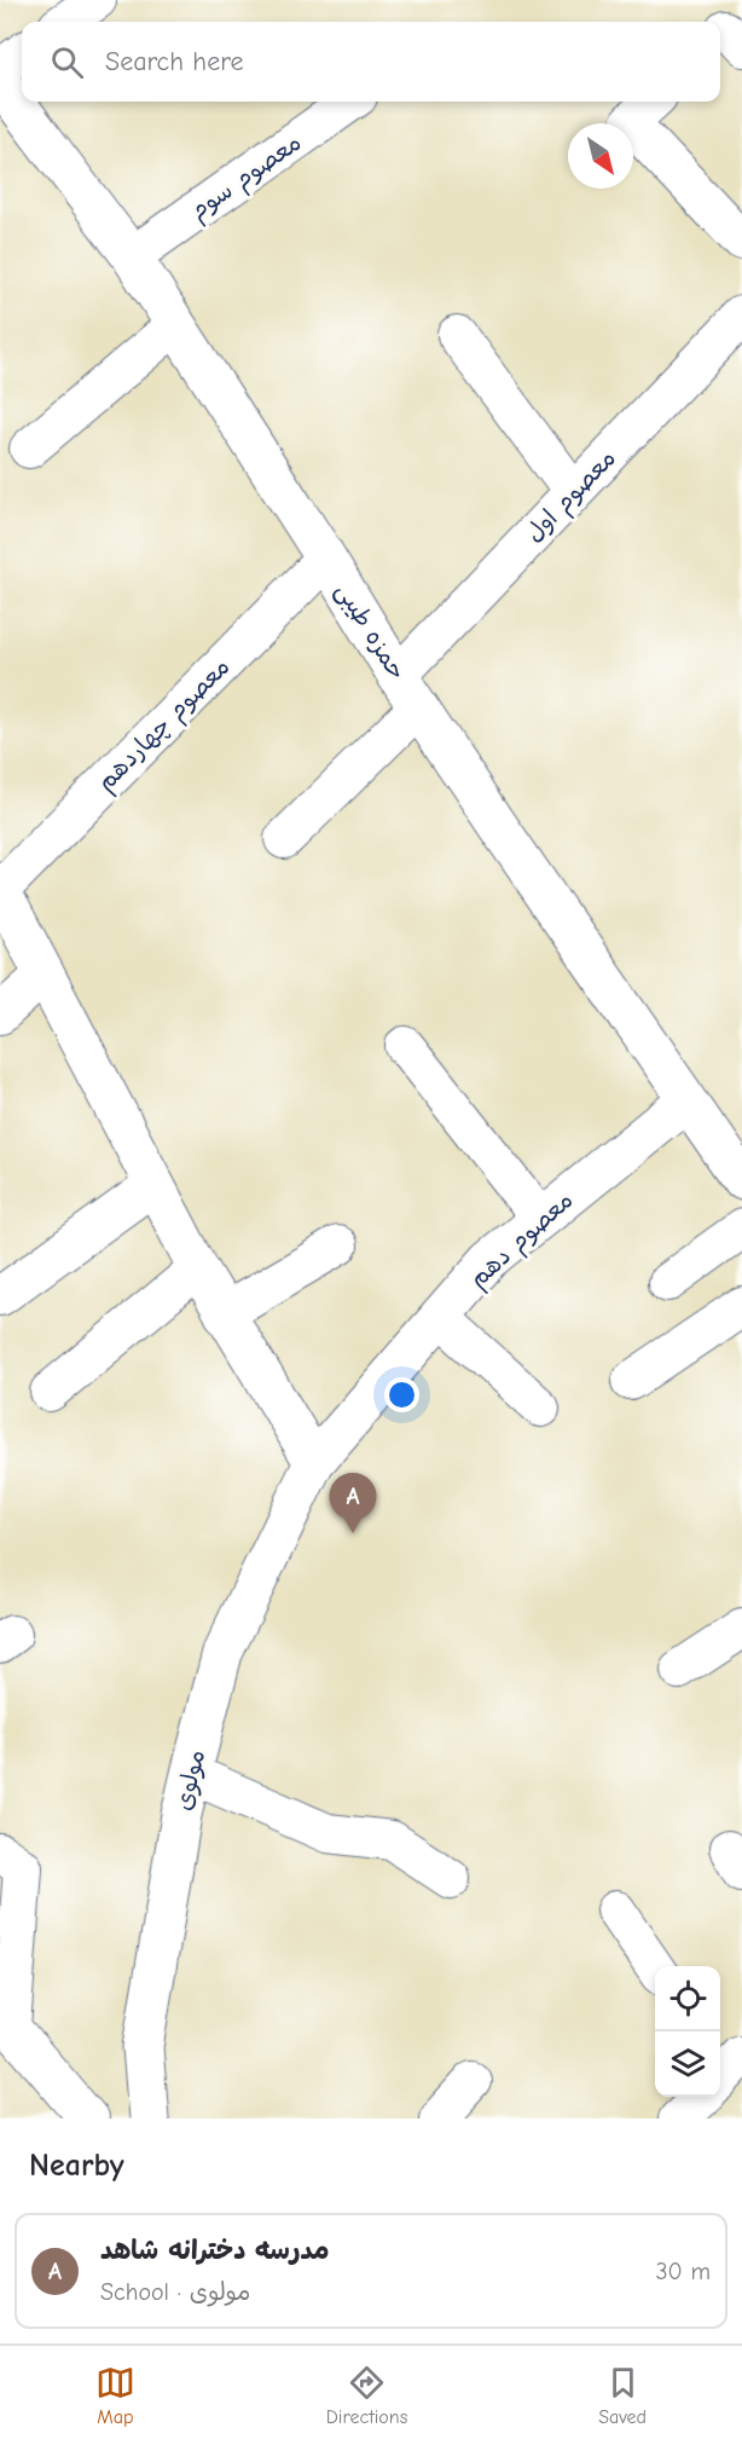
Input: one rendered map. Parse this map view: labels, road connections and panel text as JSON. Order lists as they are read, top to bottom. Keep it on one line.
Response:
{"streets":{"street":["معصوم سوم","معصوم اول","حمزه طیبی","معصوم چهاردهم","معصوم دهم","مولوی"]},"crossings":[["معصوم سوم","حمزه طیبی"],["معصوم اول","حمزه طیبی"],["حمزه طیبی","معصوم چهاردهم"],["حمزه طیبی","معصوم دهم"],["معصوم دهم","مولوی"]],"north":"bottom right","page":{"search":"Search here","pins":"A","heading":"Nearby","list":[{"mark":"A","name":"مدرسه دخترانه شاهد","note":"School · مولوی","value":"30 m"}],"nav":["Map","Directions","Saved"]}}
